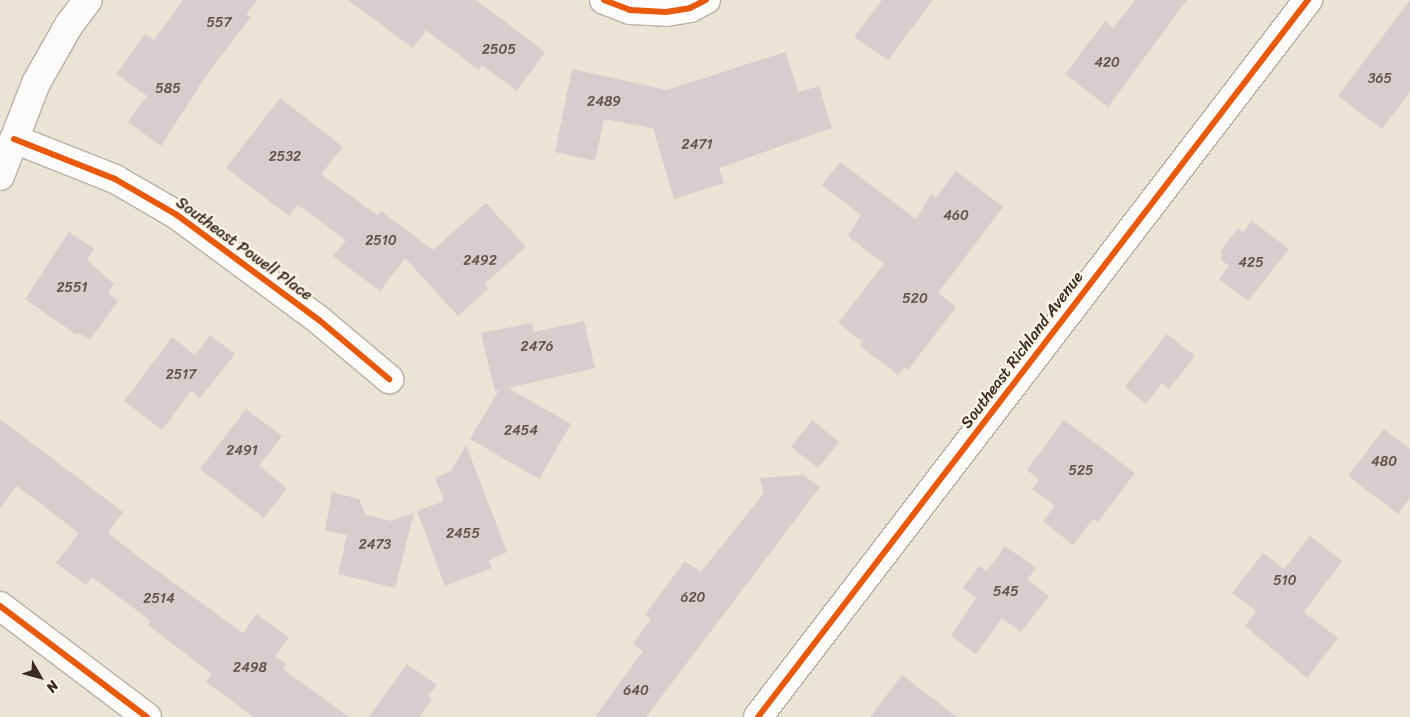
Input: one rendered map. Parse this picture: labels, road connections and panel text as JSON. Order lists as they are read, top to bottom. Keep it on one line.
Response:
{"streets":{"street":["Southeast Powell Place","Southeast Richland Avenue"]},"house_numbers":["557","2505","420","365","585","2489","2471","2532","460","2510","2492","425","2551","520","2476","2517","2454","2491","480","525","2455","2473","510","545","620","2514","2498","640"],"north":"bottom right"}
